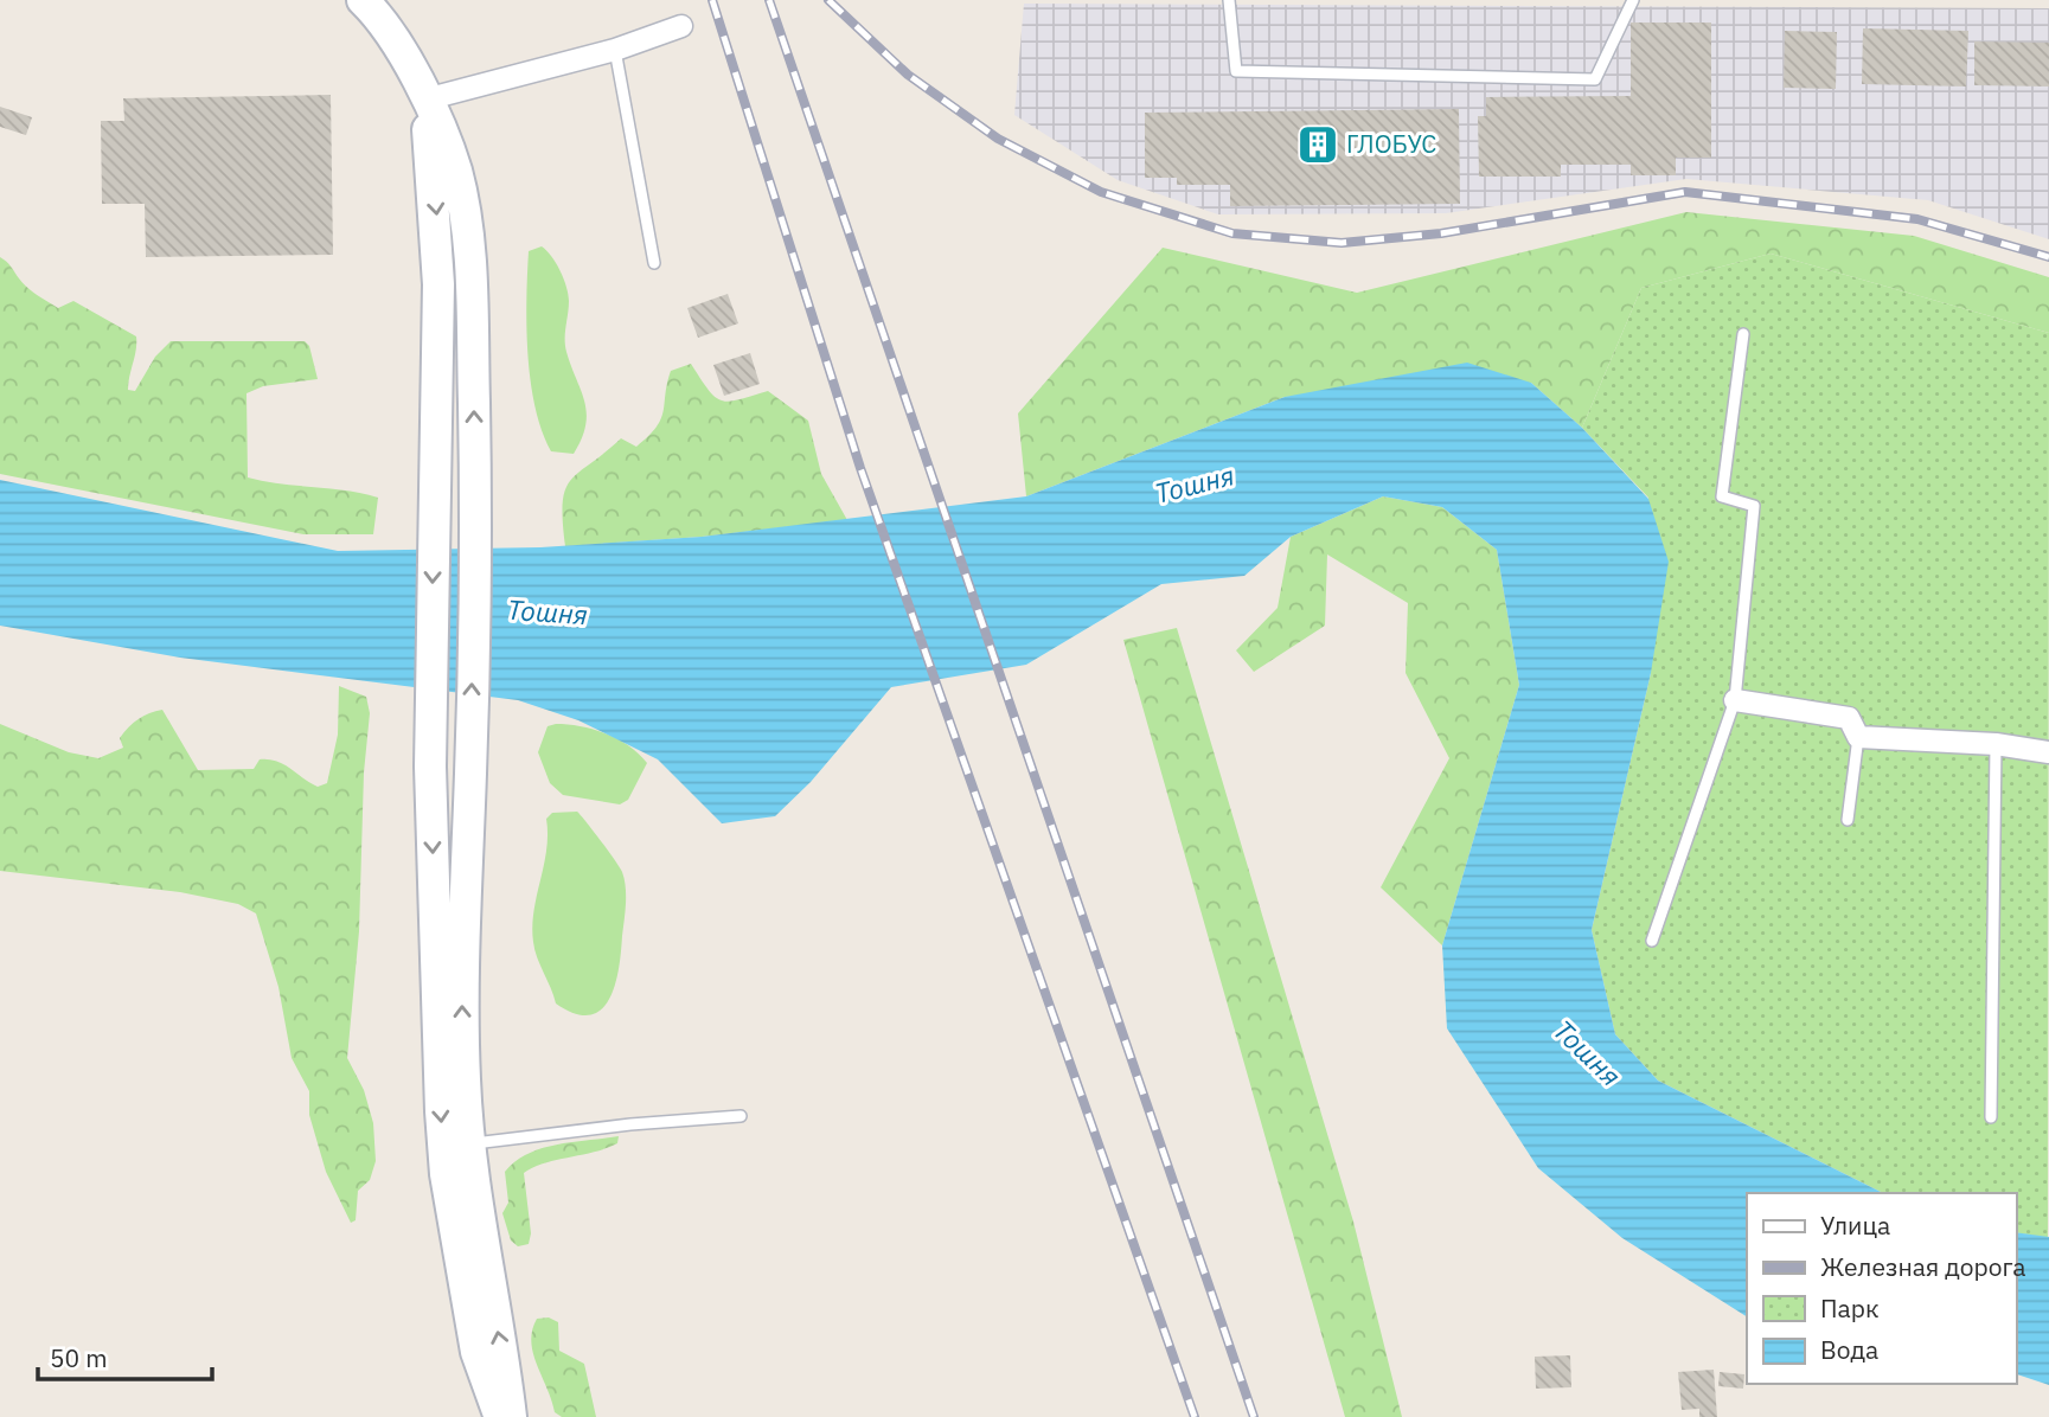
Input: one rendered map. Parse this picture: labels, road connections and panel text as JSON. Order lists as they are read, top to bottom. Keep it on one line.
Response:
{"water":["Тошня"],"places":{"building":["ГЛОБУС"]},"legend":["Улица","Железная дорога","Парк","Вода"],"scale_bar":"50 m"}
